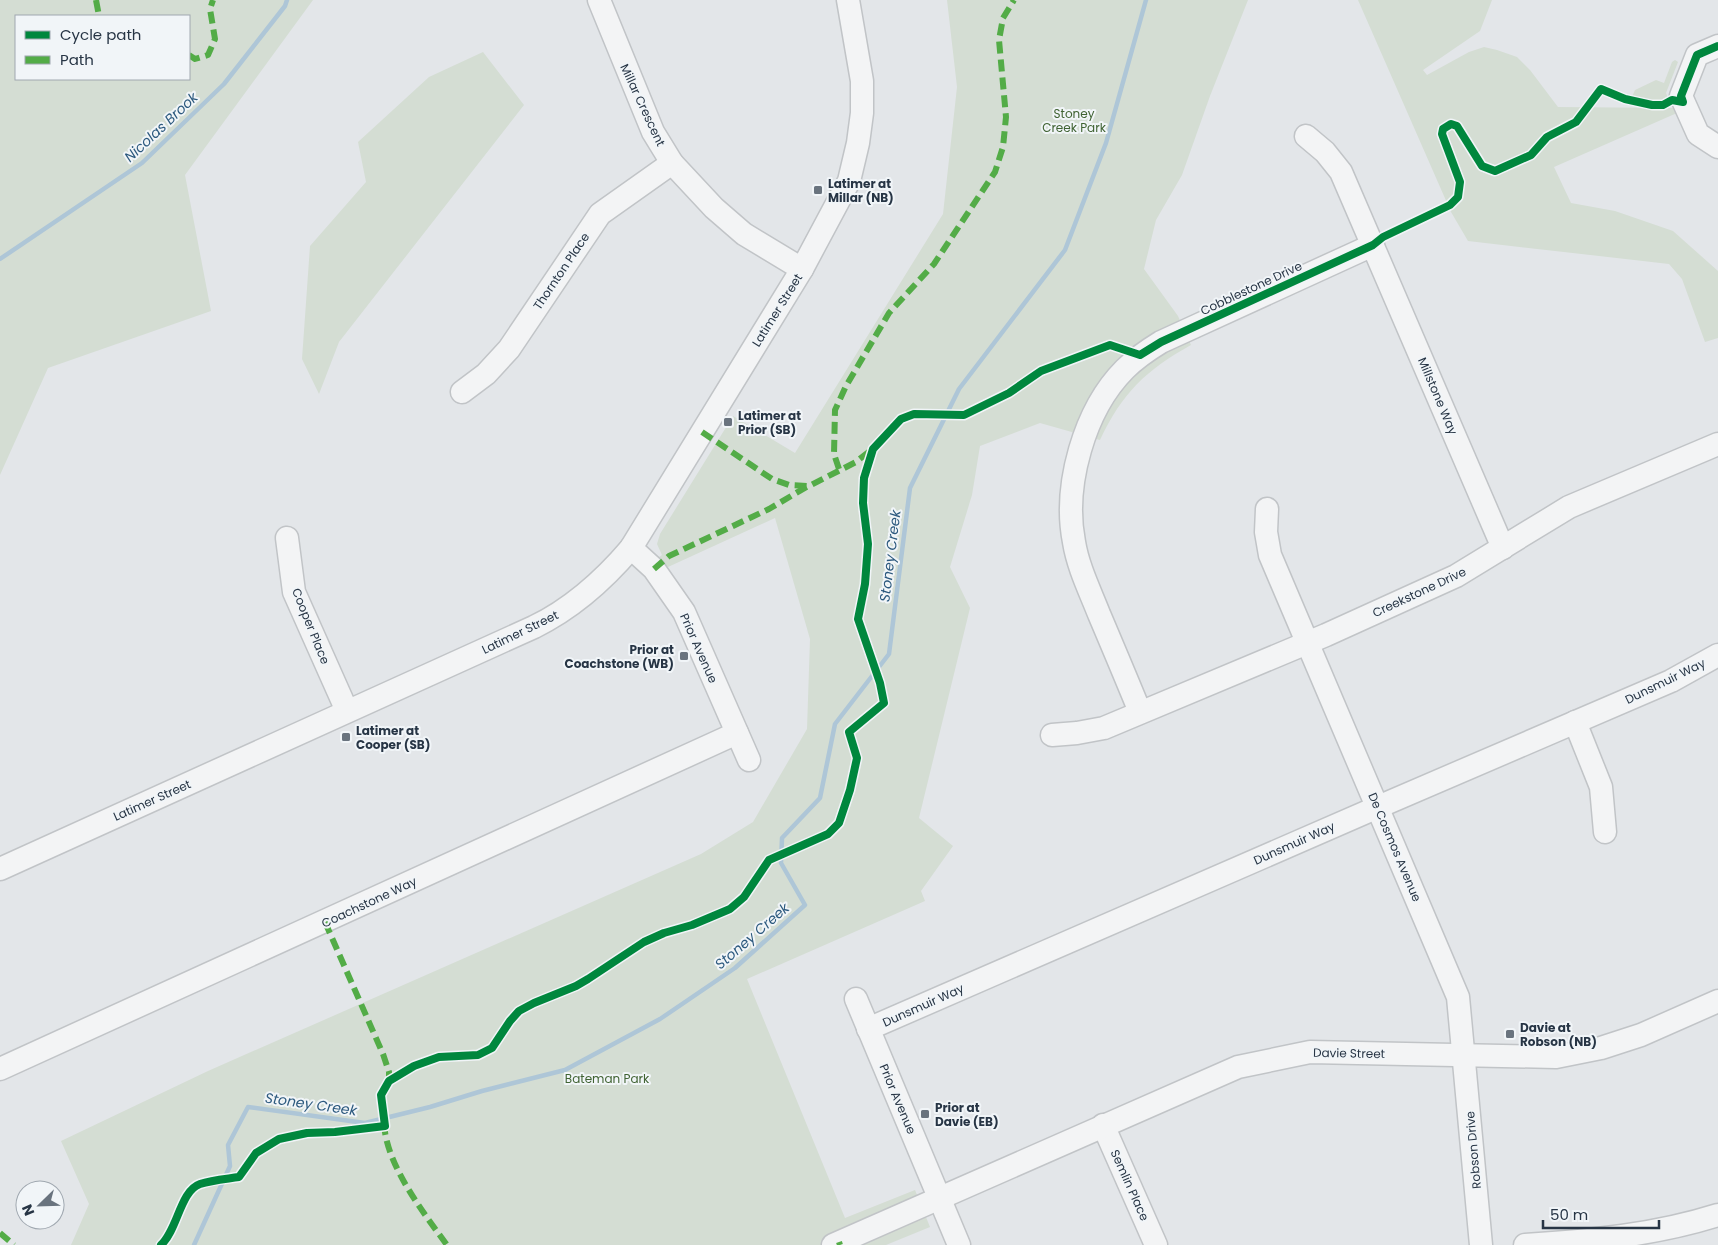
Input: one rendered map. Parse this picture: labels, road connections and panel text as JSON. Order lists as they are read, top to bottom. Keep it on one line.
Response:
{"streets":{"street":["Millar Crescent","Thornton Place","Cobblestone Drive","Latimer Street","Millstone Way","Creekstone Drive","Cooper Place","Prior Avenue","Dunsmuir Way","De Cosmos Avenue","Coachstone Way","Davie Street","Robson Drive","Semlin Place"]},"crossings":[["Millar Crescent","Thornton Place"],["Millar Crescent","Latimer Street"],["Cobblestone Drive","Millstone Way"],["Cobblestone Drive","Creekstone Drive"],["Latimer Street","Cooper Place"],["Latimer Street","Prior Avenue"],["Millstone Way","Creekstone Drive"],["Creekstone Drive","De Cosmos Avenue"],["Prior Avenue","Dunsmuir Way"],["Prior Avenue","Coachstone Way"],["Prior Avenue","Davie Street"],["Dunsmuir Way","De Cosmos Avenue"],["De Cosmos Avenue","Davie Street"],["De Cosmos Avenue","Robson Drive"],["Davie Street","Robson Drive"],["Davie Street","Semlin Place"]],"water":["Nicolas Brook","Stoney Creek"],"parks":["Stoney Creek Park","Bateman Park"],"places":{"transit":["Latimer at Millar (NB)","Latimer at Prior (SB)","Prior at Coachstone (WB)","Latimer at Cooper (SB)","Davie at Robson (NB)","Prior at Davie (EB)"]},"legend":["Cycle path","Path"],"scale_bar":"50 m","north":"bottom left"}
